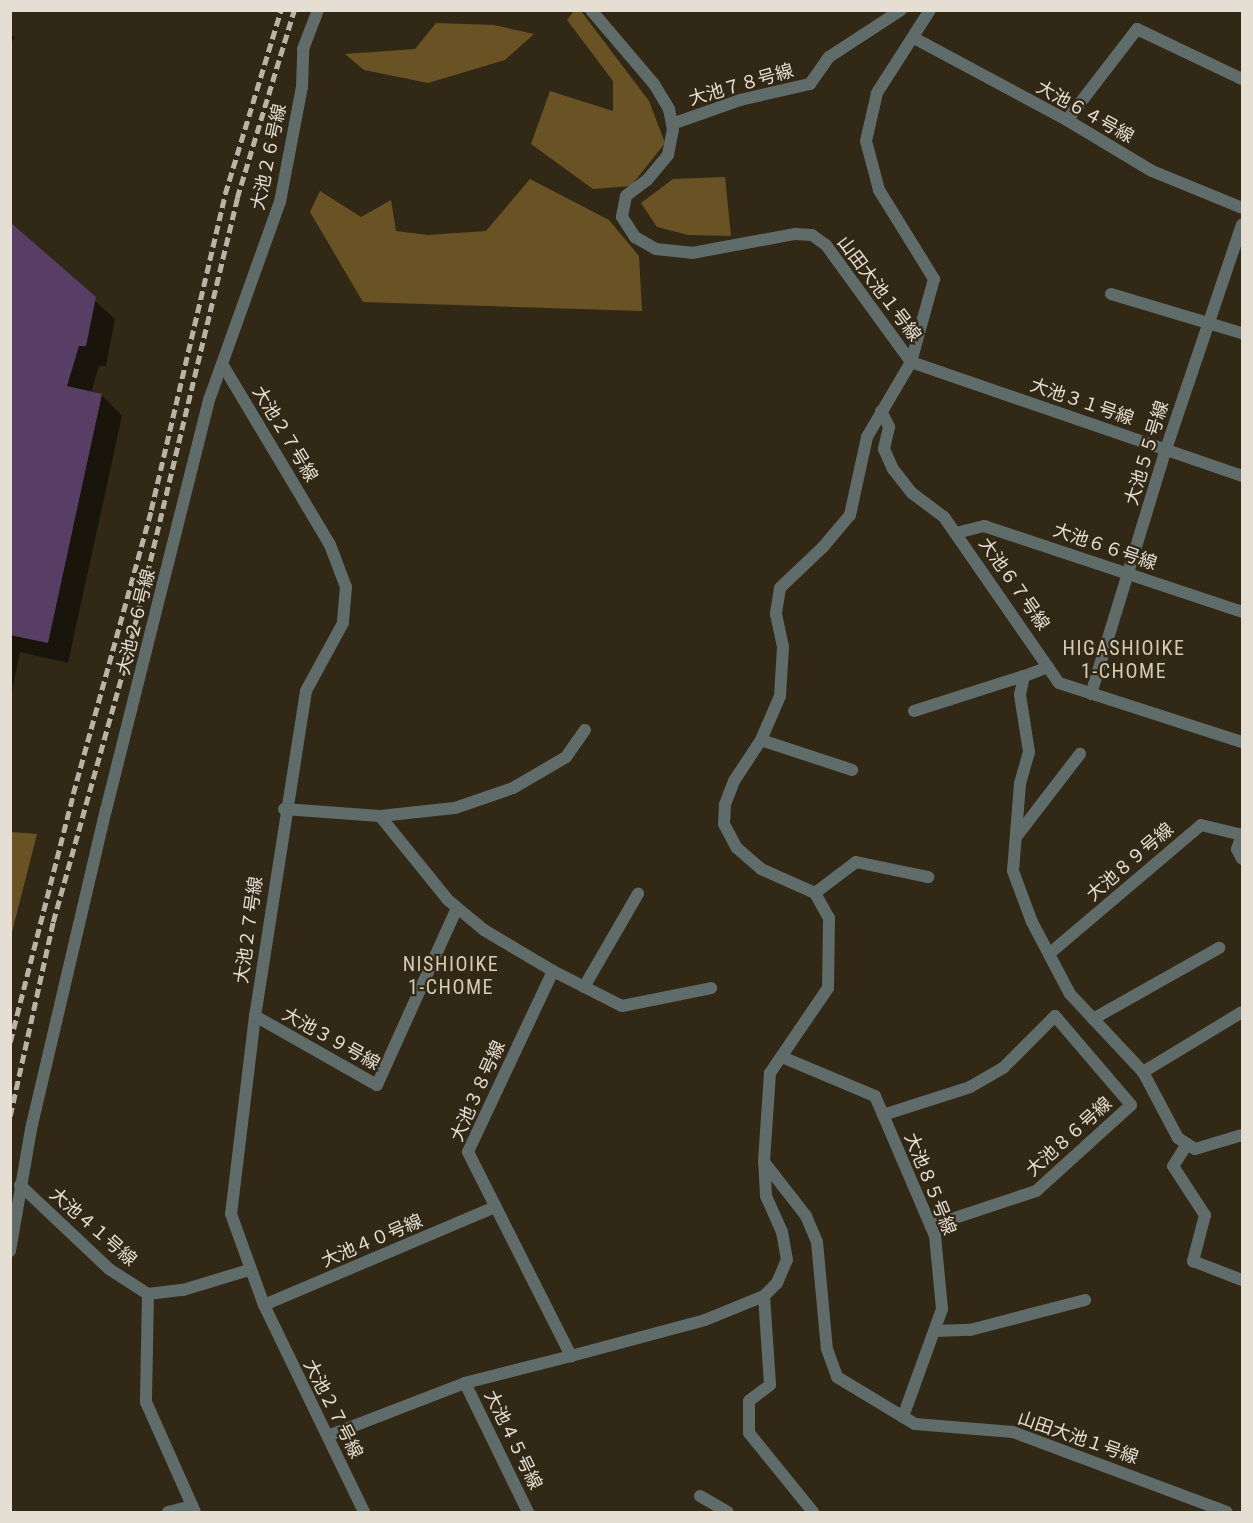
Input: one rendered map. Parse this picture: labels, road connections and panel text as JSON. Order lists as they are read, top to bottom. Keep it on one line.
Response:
{"streets":{"street":["大池７８号線","大池６４号線","大池２６号線","山田大池１号線","大池３１号線","大池２７号線","大池５５号線","大池６６号線","大池６７号線","大池８９号線","大池３９号線","大池３８号線","大池８６号線","大池８５号線","大池４１号線","大池４０号線","大池４５号線"]},"crossings":[["大池７８号線","山田大池１号線"],["大池２６号線","大池２７号線"],["大池２６号線","大池４１号線"],["山田大池１号線","大池３１号線"],["山田大池１号線","大池６７号線"],["山田大池１号線","大池８５号線"],["大池３１号線","大池５５号線"],["大池２７号線","大池３９号線"],["大池２７号線","大池４０号線"],["大池５５号線","大池６６号線"],["大池５５号線","大池６７号線"],["大池６６号線","大池６７号線"],["大池３８号線","大池４０号線"],["大池８６号線","大池８５号線"]],"districts":["HIGASHIOIKE 1-CHOME","NISHIOIKE 1-CHOME"]}
